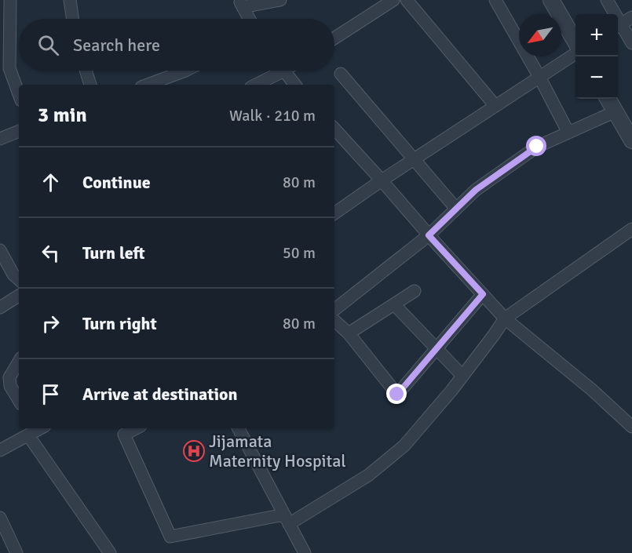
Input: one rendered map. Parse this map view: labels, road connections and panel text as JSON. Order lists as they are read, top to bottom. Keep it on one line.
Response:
{"places":{"hospital":["Jijamata Maternity Hospital"]},"north":"bottom left","page":{"map_buttons":["+","−"],"search":"Search here","heading":["3 min","Walk · 210 m"],"list":[["Continue","80 m"],["Turn left","50 m"],["Turn right","80 m"],"Arrive at destination"]}}
